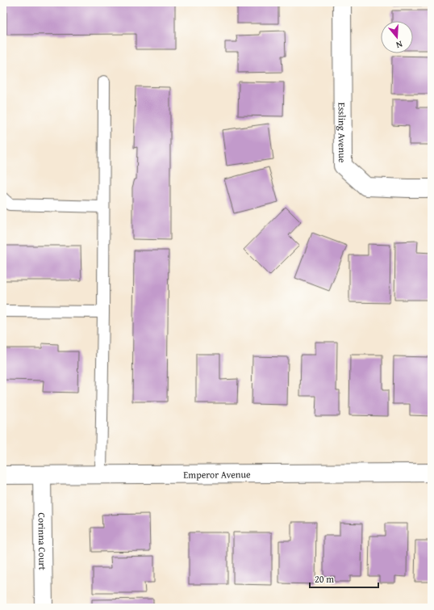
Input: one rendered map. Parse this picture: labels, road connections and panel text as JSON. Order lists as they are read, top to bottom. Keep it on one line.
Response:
{"streets":{"street":["Essling Avenue","Emperor Avenue","Corinna Court"]},"crossings":[["Emperor Avenue","Corinna Court"]],"scale_bar":"20 m","north":"bottom"}
